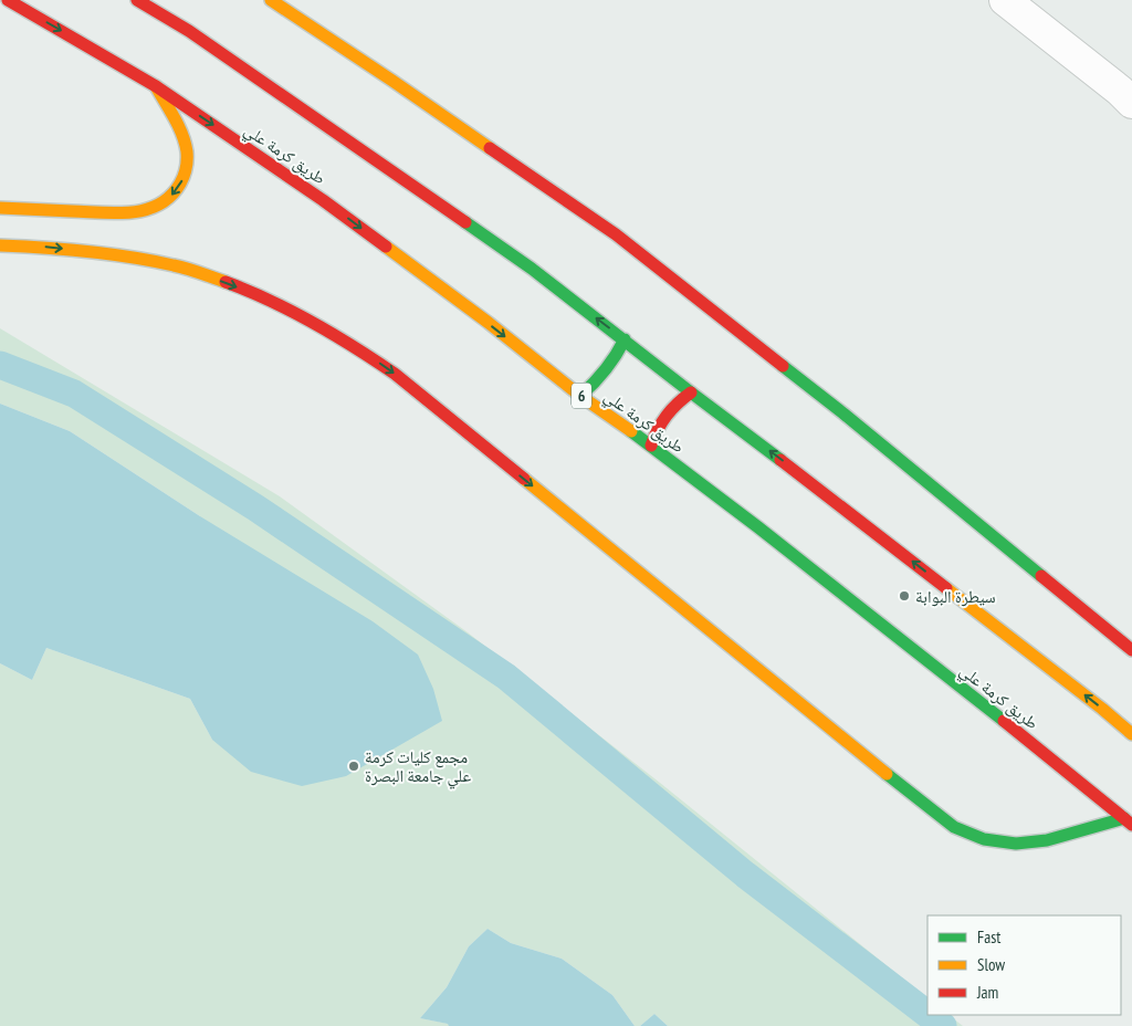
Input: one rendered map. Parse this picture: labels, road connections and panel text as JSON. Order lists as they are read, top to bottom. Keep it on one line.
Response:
{"streets":{"main road":["طريق كرمة علي","6"]},"places":["سيطرة البوابة","مجمع كليات كرمة علي جامعة البصرة"],"legend":["Fast","Slow","Jam"]}
